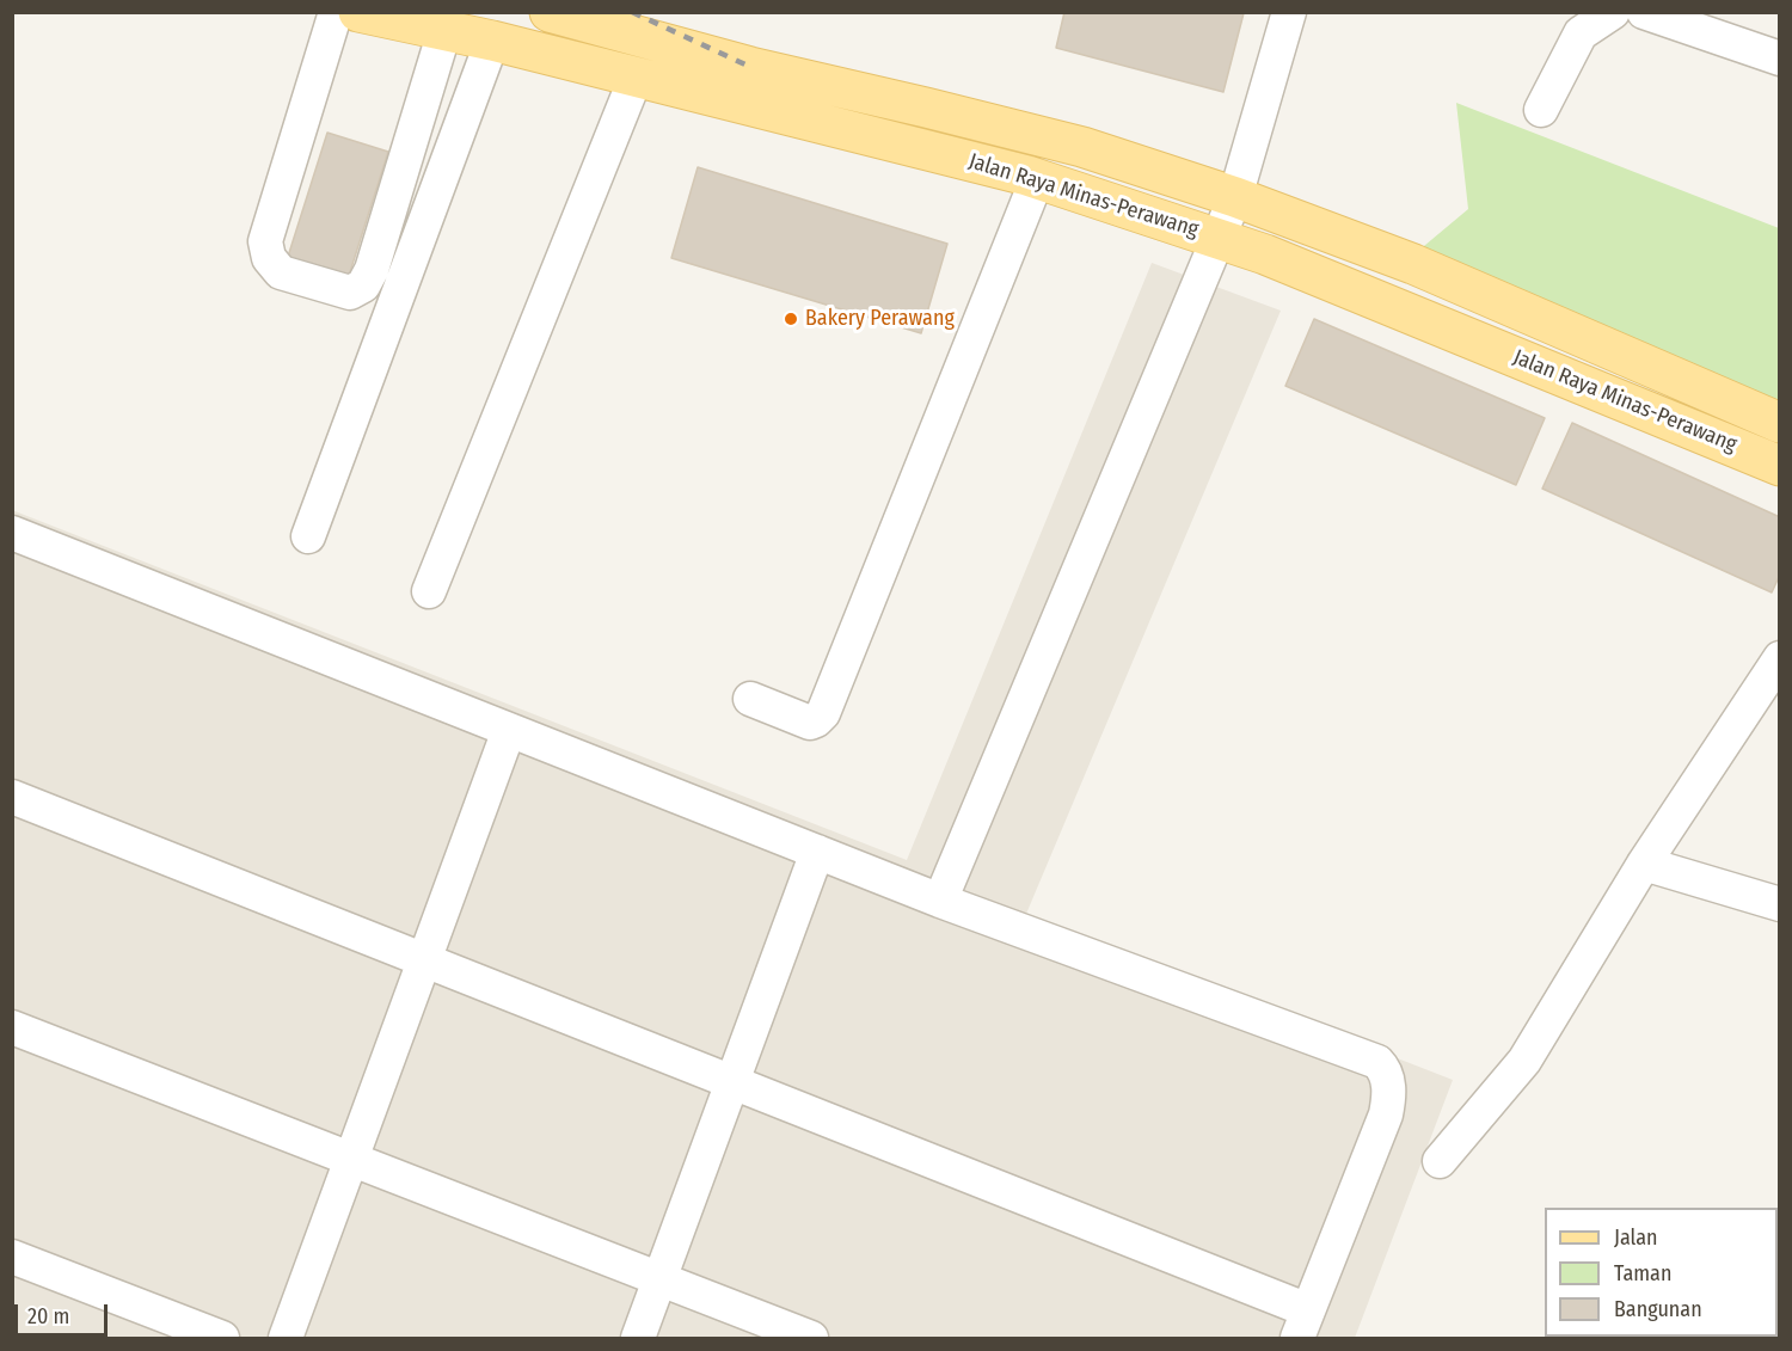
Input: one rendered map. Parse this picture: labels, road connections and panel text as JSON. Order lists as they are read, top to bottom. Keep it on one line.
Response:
{"streets":{"main road":["Jalan Raya Minas-Perawang"]},"places":["Bakery Perawang"],"legend":["Jalan","Taman","Bangunan"],"scale_bar":"20 m"}
